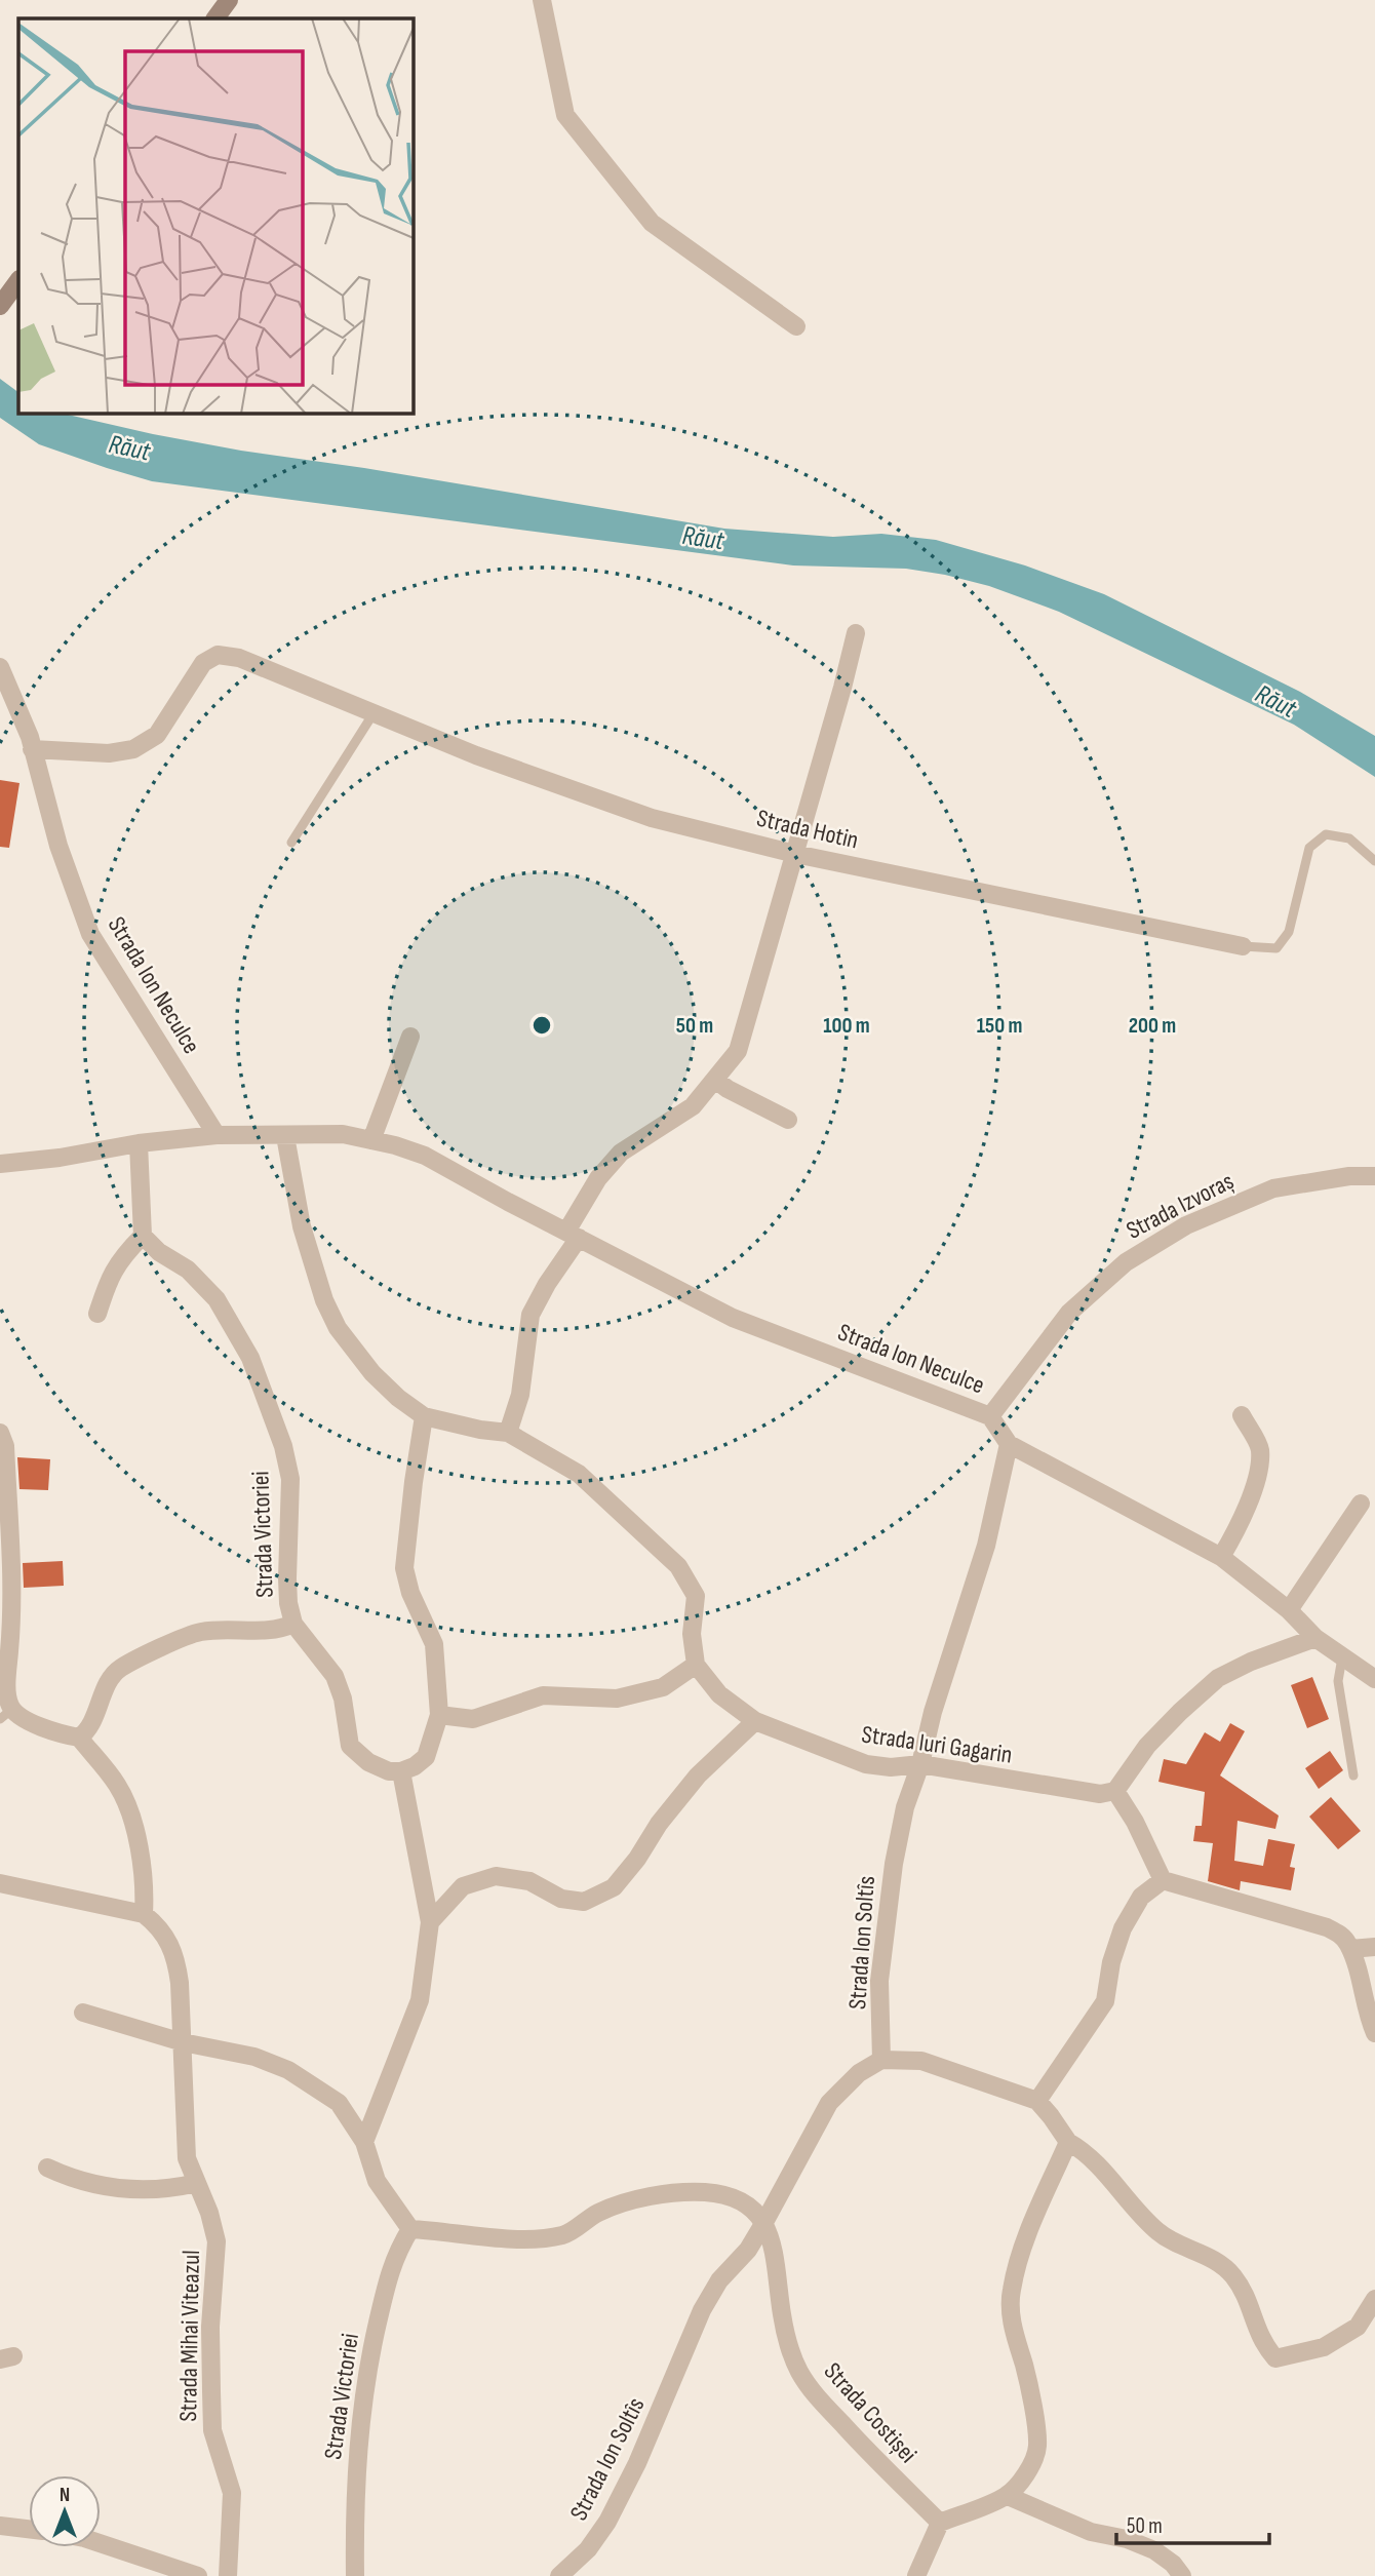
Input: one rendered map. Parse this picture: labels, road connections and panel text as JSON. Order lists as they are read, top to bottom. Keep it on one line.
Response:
{"streets":{"street":["Strada Hotin","Strada Ion Neculce","Strada Izvoraș","Strada Victoriei","Strada Iuri Gagarin","Strada Ion Soltîs","Strada Mihai Viteazul","Strada Costișei"]},"crossings":[["Strada Hotin","Strada Ion Neculce"],["Strada Ion Neculce","Strada Izvoraș"],["Strada Ion Neculce","Strada Ion Soltîs"],["Strada Iuri Gagarin","Strada Ion Soltîs"],["Strada Ion Soltîs","Strada Costișei"]],"water":["Răut"],"scale_bar":"50 m","north":"top","rings":["50 m","100 m","150 m","200 m"]}
